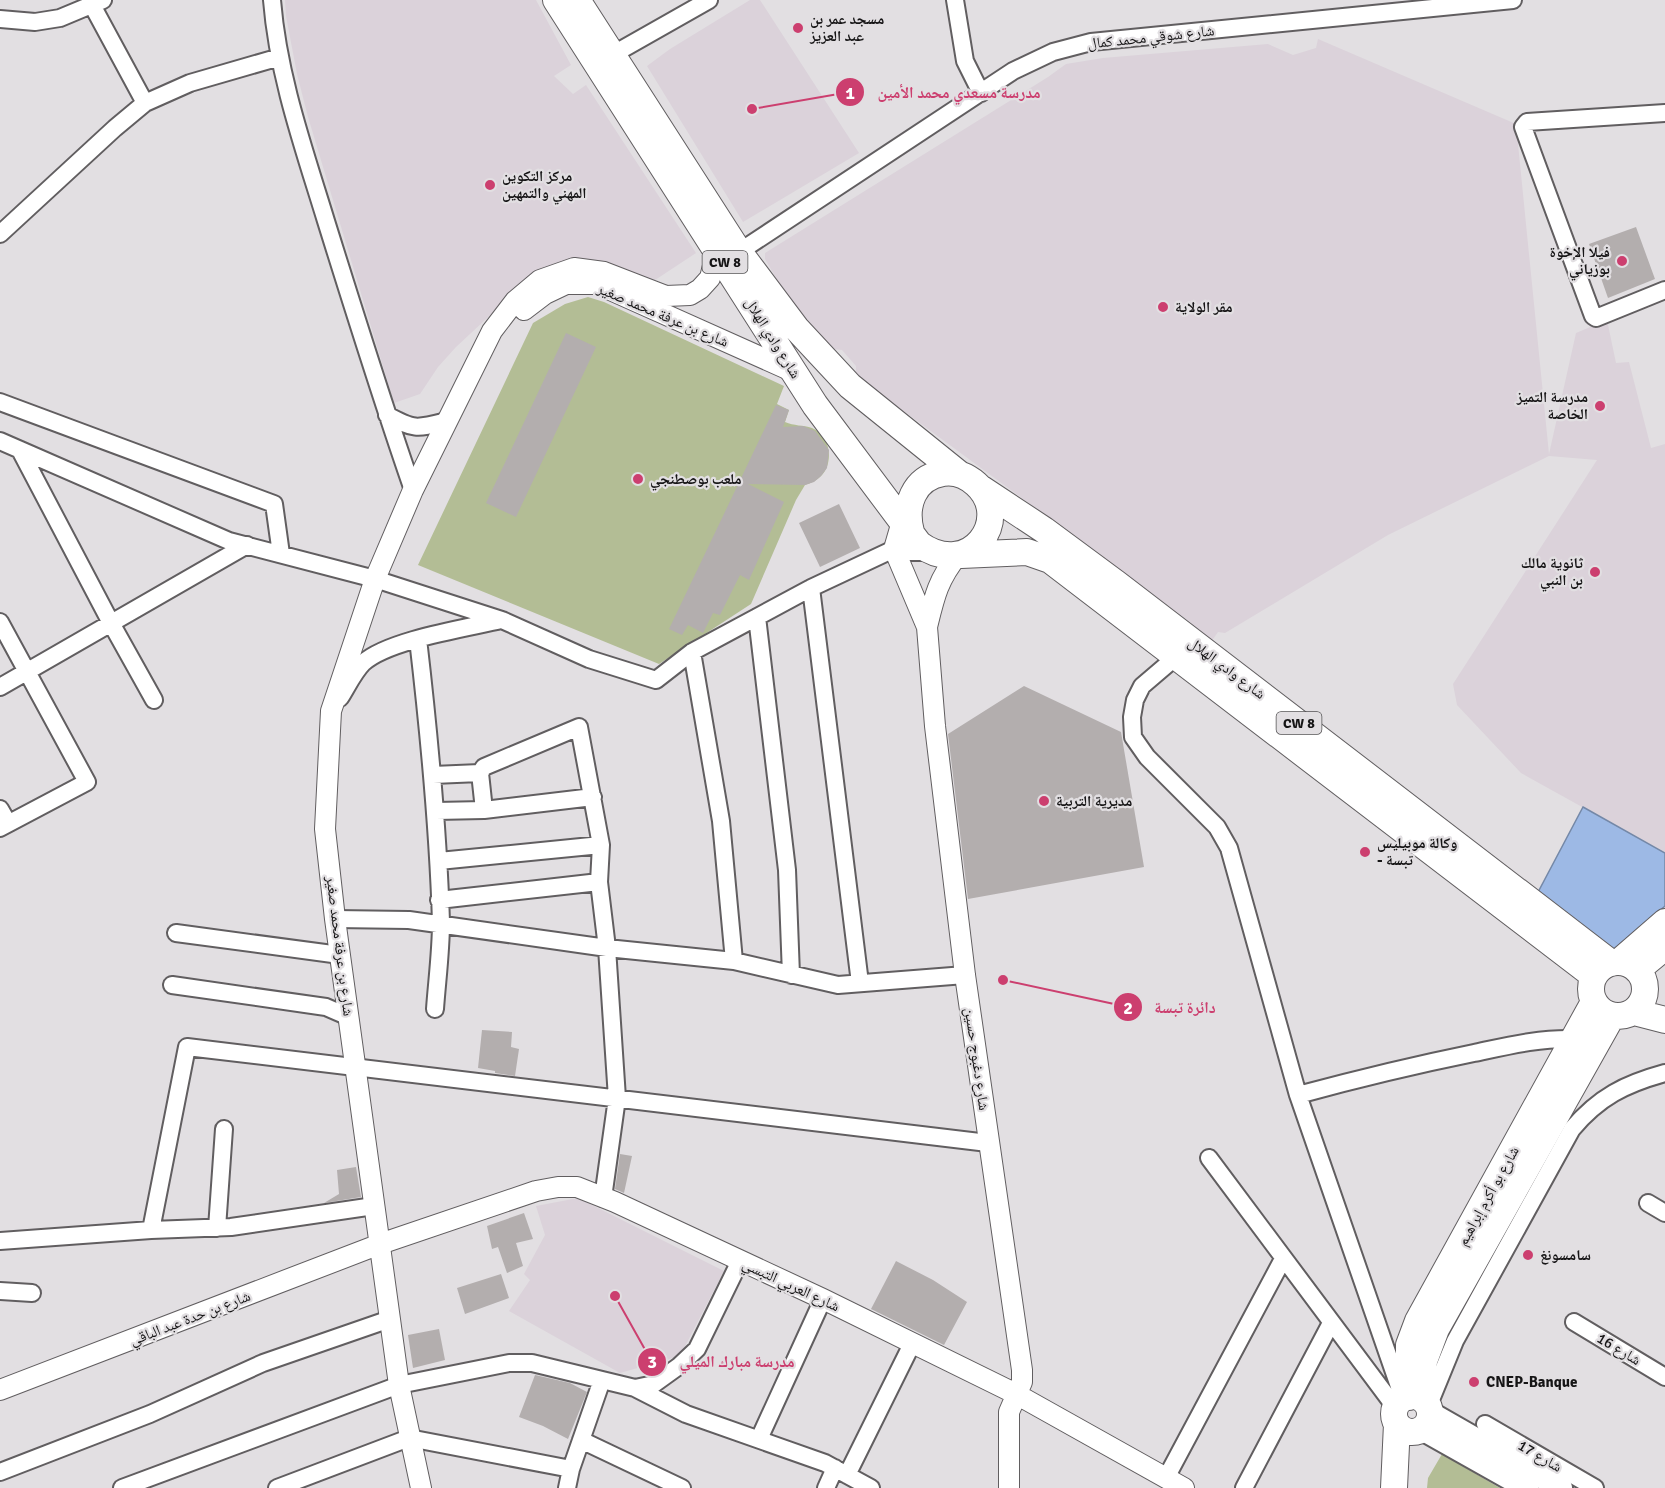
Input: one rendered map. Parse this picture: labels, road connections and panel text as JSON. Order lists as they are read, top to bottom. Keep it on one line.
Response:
{"streets":{"main road":["CW 8","شارع وادي الهلال","شارع بو أكرم إبراهيم"],"street":["شارع شوقي محمد كمال","شارع بن عرفة محمد صغير","شارع دغبوج حسين","شارع العربي التبسي","شارع بن حدة عبد الباقي","شارع 16","شارع 17"]},"crossings":[["شارع شوقي محمد كمال","شارع بن عرفة محمد صغير"],["شارع شوقي محمد كمال","شارع وادي الهلال"],["شارع بن عرفة محمد صغير","شارع وادي الهلال"],["شارع بن عرفة محمد صغير","شارع العربي التبسي"],["شارع بن عرفة محمد صغير","شارع بن حدة عبد الباقي"],["شارع دغبوج حسين","شارع العربي التبسي"],["شارع العربي التبسي","شارع بن حدة عبد الباقي"]],"places":["مسجد عمر بن عبد العزيز","مدرسة مسعدي محمد الأمين","مركز التكوين المهني والتمهين","فيلا الإخوة بوزياني","مقر الولاية","مدرسة التميز الخاصة","ملعب بوصطنجي","ثانوية مالك بن النبي","مديرية التربية","وكالة موبيليس - تبسة","دائرة تبسة","سامسونغ","مدرسة مبارك الميلي","CNEP-Banque"]}
